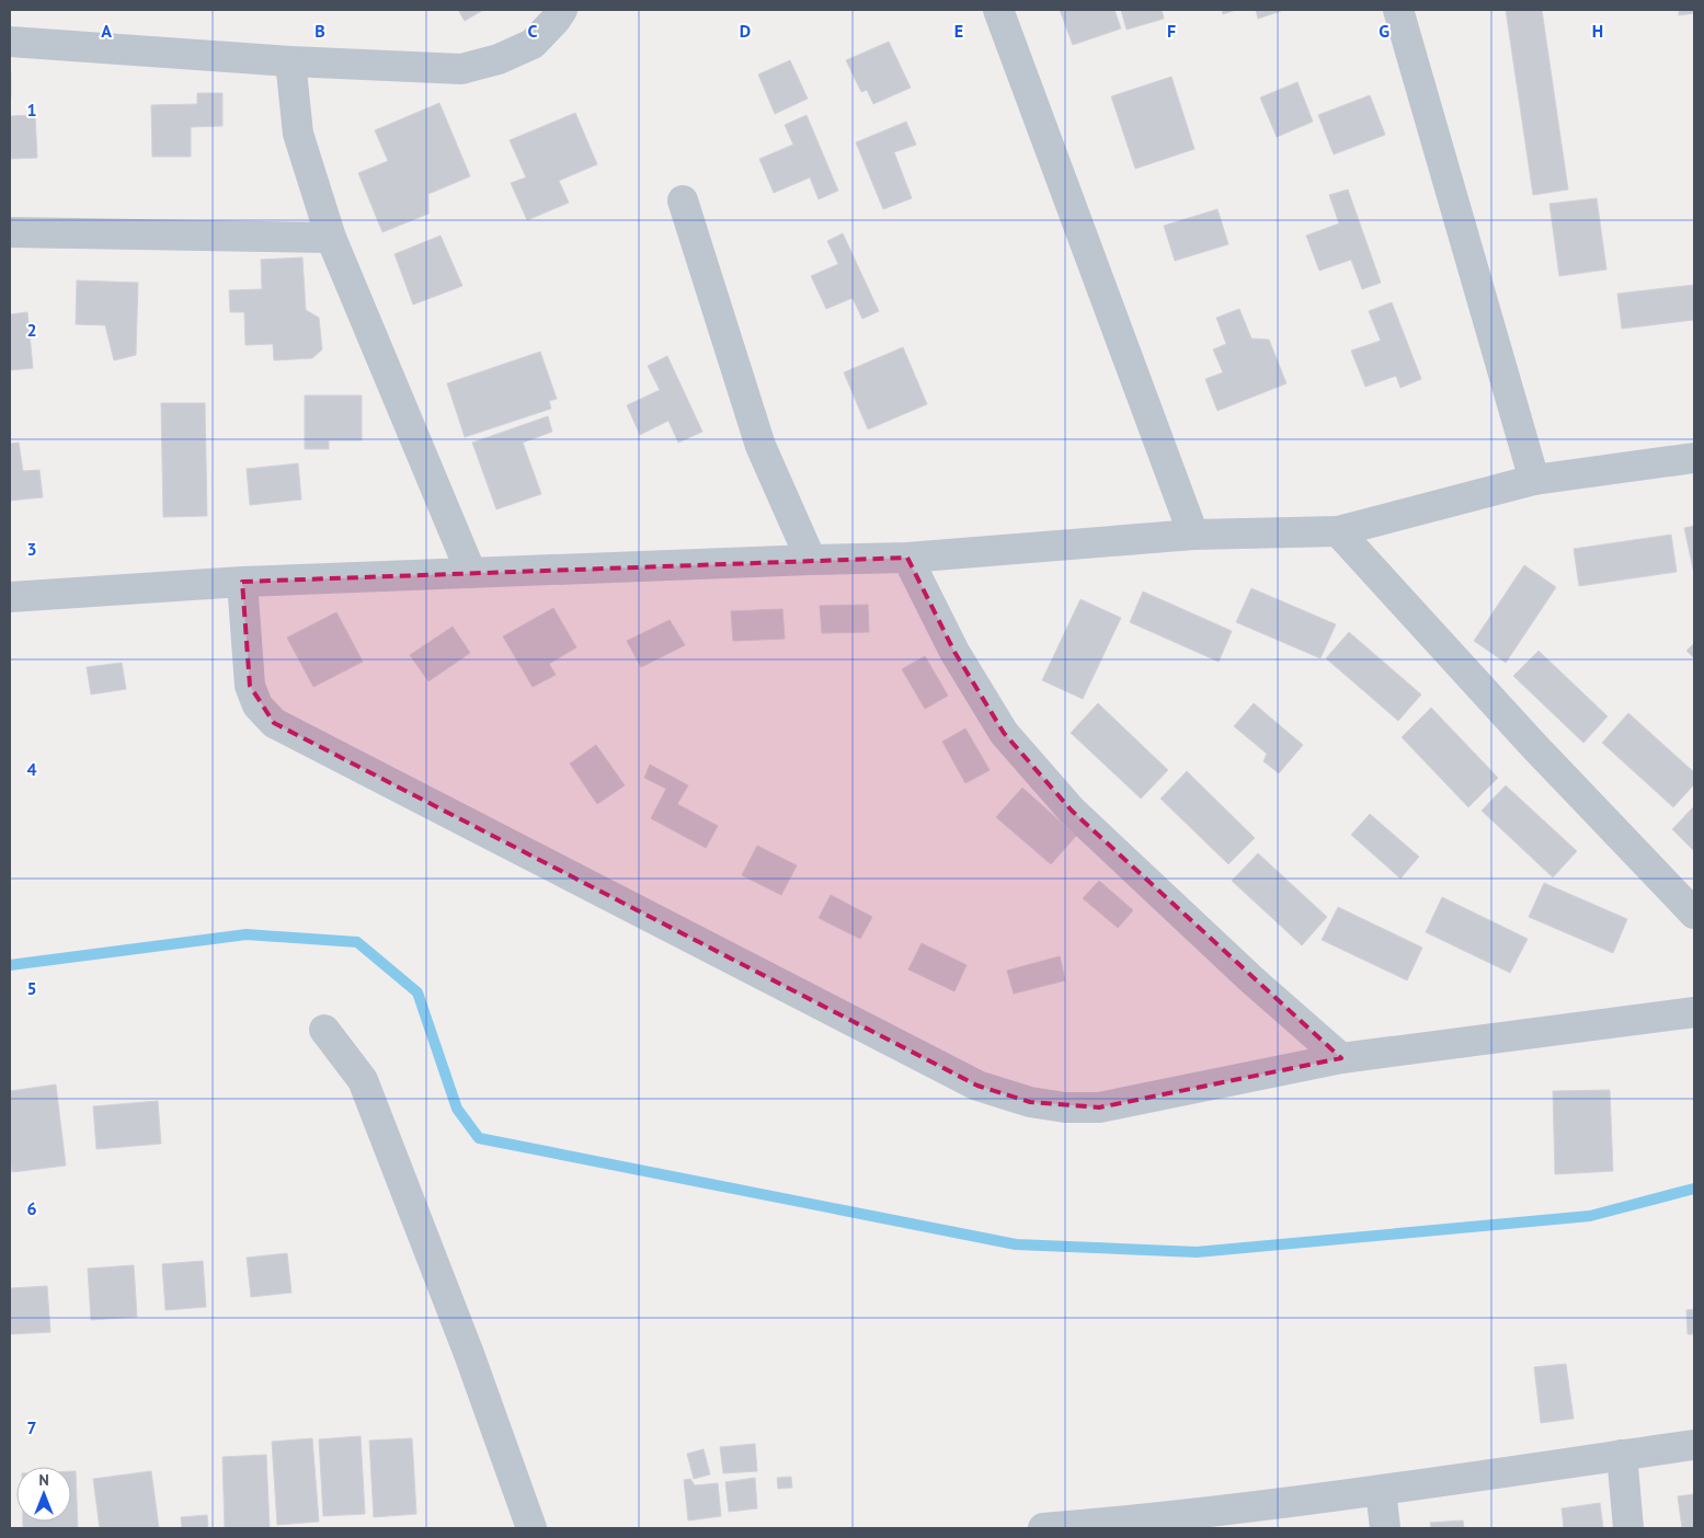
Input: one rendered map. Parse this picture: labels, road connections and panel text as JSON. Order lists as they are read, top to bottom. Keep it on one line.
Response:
{"north":"top","grid":{"columns":["A","B","C","D","E","F","G","H"],"rows":["1","2","3","4","5","6","7"]}}
